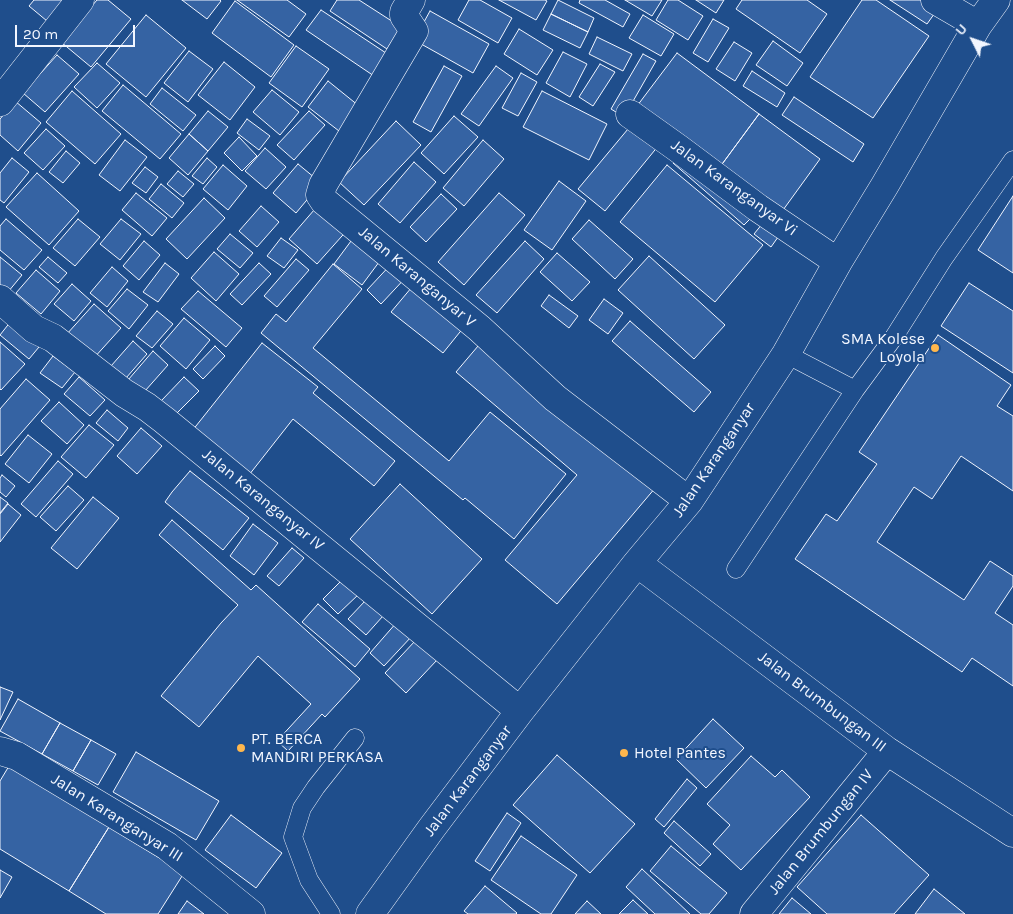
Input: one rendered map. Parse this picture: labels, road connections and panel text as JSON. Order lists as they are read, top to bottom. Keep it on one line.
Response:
{"streets":{"street":["Jalan Karanganyar Vi","Jalan Karanganyar V","Jalan Karanganyar","Jalan Karanganyar IV","Jalan Brumbungan III","Jalan Karanganyar III","Jalan Brumbungan IV"]},"crossings":[["Jalan Karanganyar Vi","Jalan Karanganyar"],["Jalan Karanganyar V","Jalan Karanganyar"],["Jalan Karanganyar","Jalan Karanganyar IV"],["Jalan Karanganyar","Jalan Brumbungan III"],["Jalan Brumbungan III","Jalan Brumbungan IV"]],"places":["SMA Kolese Loyola","PT. BERCA MANDIRI PERKASA","Hotel Pantes"],"scale_bar":"20 m","north":"top left"}
